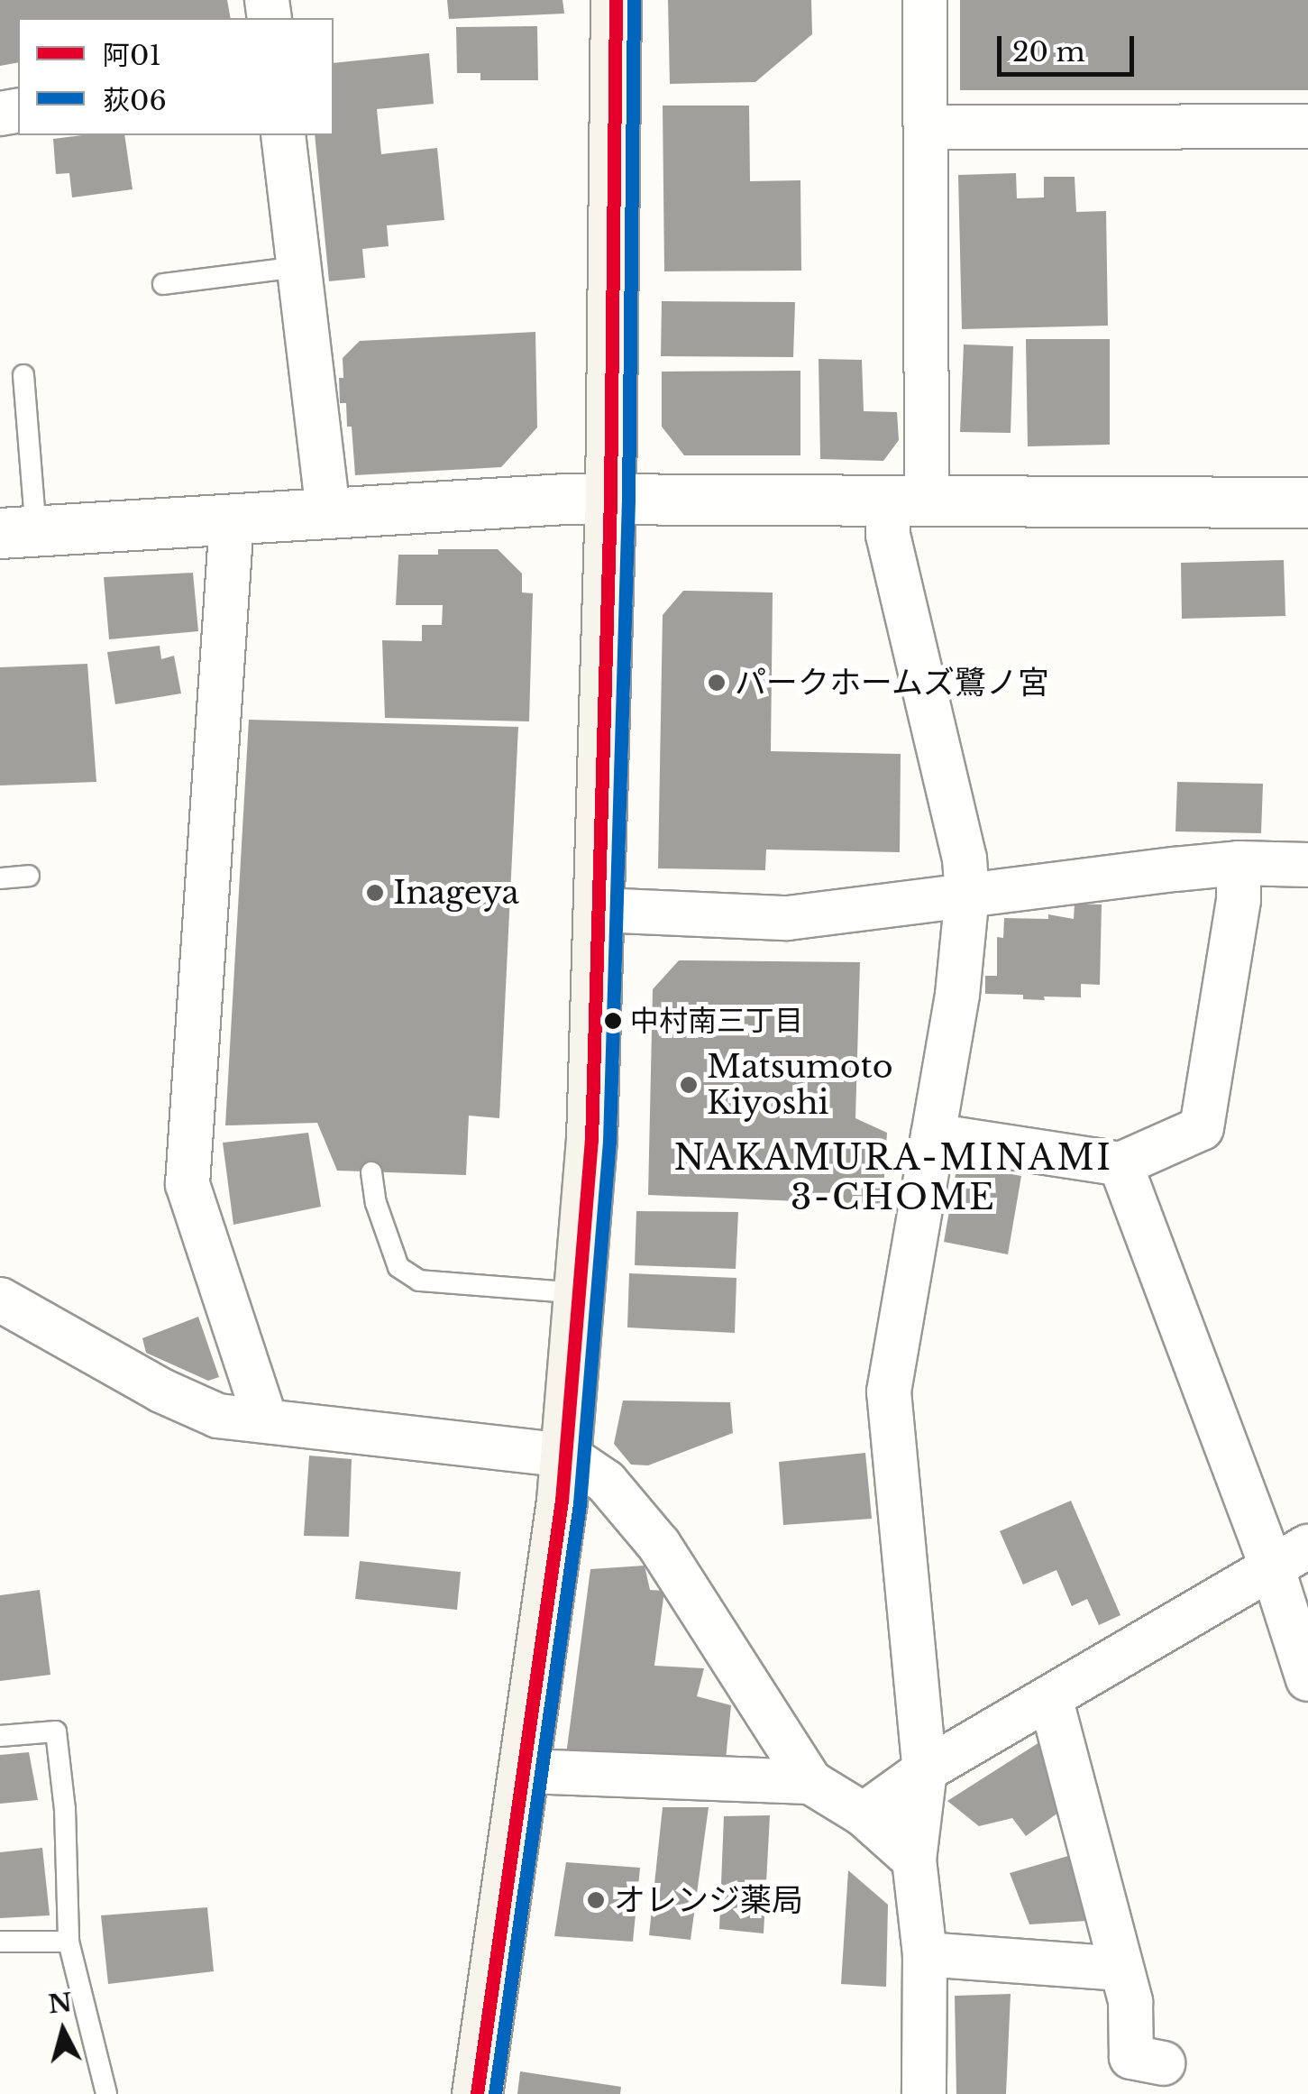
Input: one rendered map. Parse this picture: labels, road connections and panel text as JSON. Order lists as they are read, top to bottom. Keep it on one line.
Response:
{"districts":["NAKAMURA-MINAMI 3-CHOME"],"places":["パークホームズ鷺ノ宮","Inageya","中村南三丁目","Matsumoto Kiyoshi","オレンジ薬局"],"lines":["transit line 阿01","transit line 荻06"],"legend":["阿01","荻06"],"scale_bar":"20 m","north":"top"}
